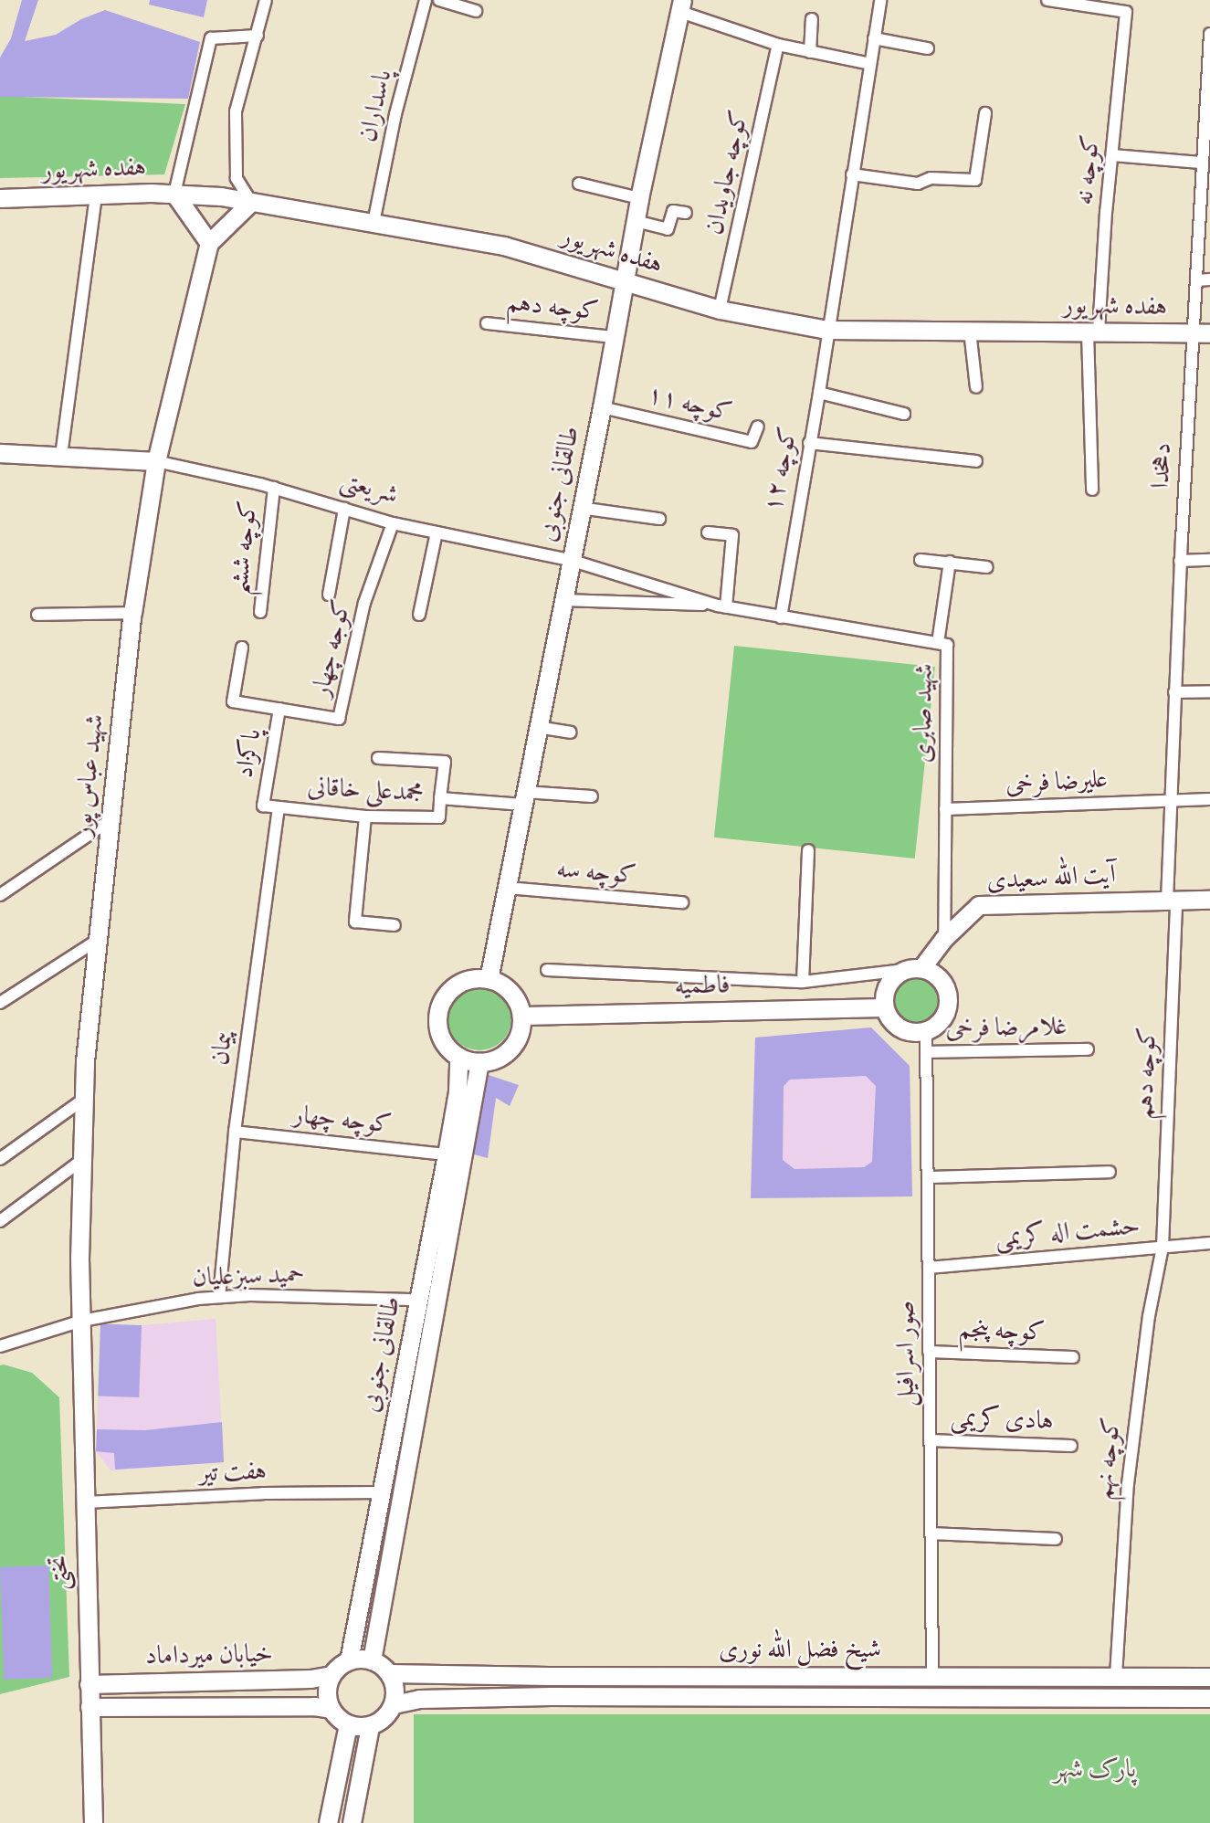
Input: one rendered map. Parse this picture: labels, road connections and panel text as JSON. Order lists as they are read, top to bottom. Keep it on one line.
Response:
{"streets":{"street":["پاسداران","هفده شهریور","کوچه نه","کوچه جاویدان","کوچه دهم","کوچه ۱۱","دهخدا","کوچه ۱۲","طالقانی جنوبی","شریعتی","کوچه ششم","کوجه چهار","شهید صابری","پاکزاد","شهید عباس پور","علیرضا فرخی","مجمدعلی خاقانی","کوچه سه","آیت الله سعیدی","فاطمیه","غلامرضا فرخی","پیمان","کوچه چهار","حشمت اله کریمی","حمید سبزعلیان","کوچه پنجم","صور اسرافیل","هادی کریمی","کوچه نهم","هفت تیر","تختی","شیخ فضل الله نوری","خیابان میرداماد"]},"crossings":[["پاسداران","هفده شهریور"],["هفده شهریور","کوچه نه"],["هفده شهریور","کوچه جاویدان"],["هفده شهریور","دهخدا"],["هفده شهریور","کوچه ۱۲"],["هفده شهریور","طالقانی جنوبی"],["کوچه دهم","دهخدا"],["کوچه دهم","طالقانی جنوبی"],["کوچه دهم","آیت الله سعیدی"],["کوچه دهم","حشمت اله کریمی"],["کوچه دهم","کوچه نهم"],["کوچه ۱۱","طالقانی جنوبی"],["دهخدا","علیرضا فرخی"],["دهخدا","آیت الله سعیدی"],["کوچه ۱۲","شهید صابری"],["طالقانی جنوبی","شریعتی"],["طالقانی جنوبی","مجمدعلی خاقانی"],["طالقانی جنوبی","کوچه سه"],["طالقانی جنوبی","فاطمیه"],["طالقانی جنوبی","کوچه چهار"],["طالقانی جنوبی","حمید سبزعلیان"],["طالقانی جنوبی","هفت تیر"],["طالقانی جنوبی","شیخ فضل الله نوری"],["طالقانی جنوبی","خیابان میرداماد"],["شریعتی","کوچه ششم"],["شریعتی","کوجه چهار"],["شریعتی","شهید صابری"],["شریعتی","شهید عباس پور"],["کوجه چهار","پاکزاد"],["شهید صابری","علیرضا فرخی"],["شهید صابری","آیت الله سعیدی"],["پاکزاد","مجمدعلی خاقانی"],["شهید عباس پور","حمید سبزعلیان"],["شهید عباس پور","تختی"],["مجمدعلی خاقانی","پیمان"],["آیت الله سعیدی","فاطمیه"],["آیت الله سعیدی","صور اسرافیل"],["فاطمیه","صور اسرافیل"],["غلامرضا فرخی","صور اسرافیل"],["پیمان","کوچه چهار"],["پیمان","حمید سبزعلیان"],["حشمت اله کریمی","صور اسرافیل"],["حشمت اله کریمی","کوچه نهم"],["حمید سبزعلیان","تختی"],["کوچه پنجم","صور اسرافیل"],["صور اسرافیل","هادی کریمی"],["صور اسرافیل","شیخ فضل الله نوری"],["کوچه نهم","شیخ فضل الله نوری"],["هفت تیر","تختی"],["تختی","خیابان میرداماد"],["شیخ فضل الله نوری","خیابان میرداماد"]],"parks":["پارک شهر"]}
